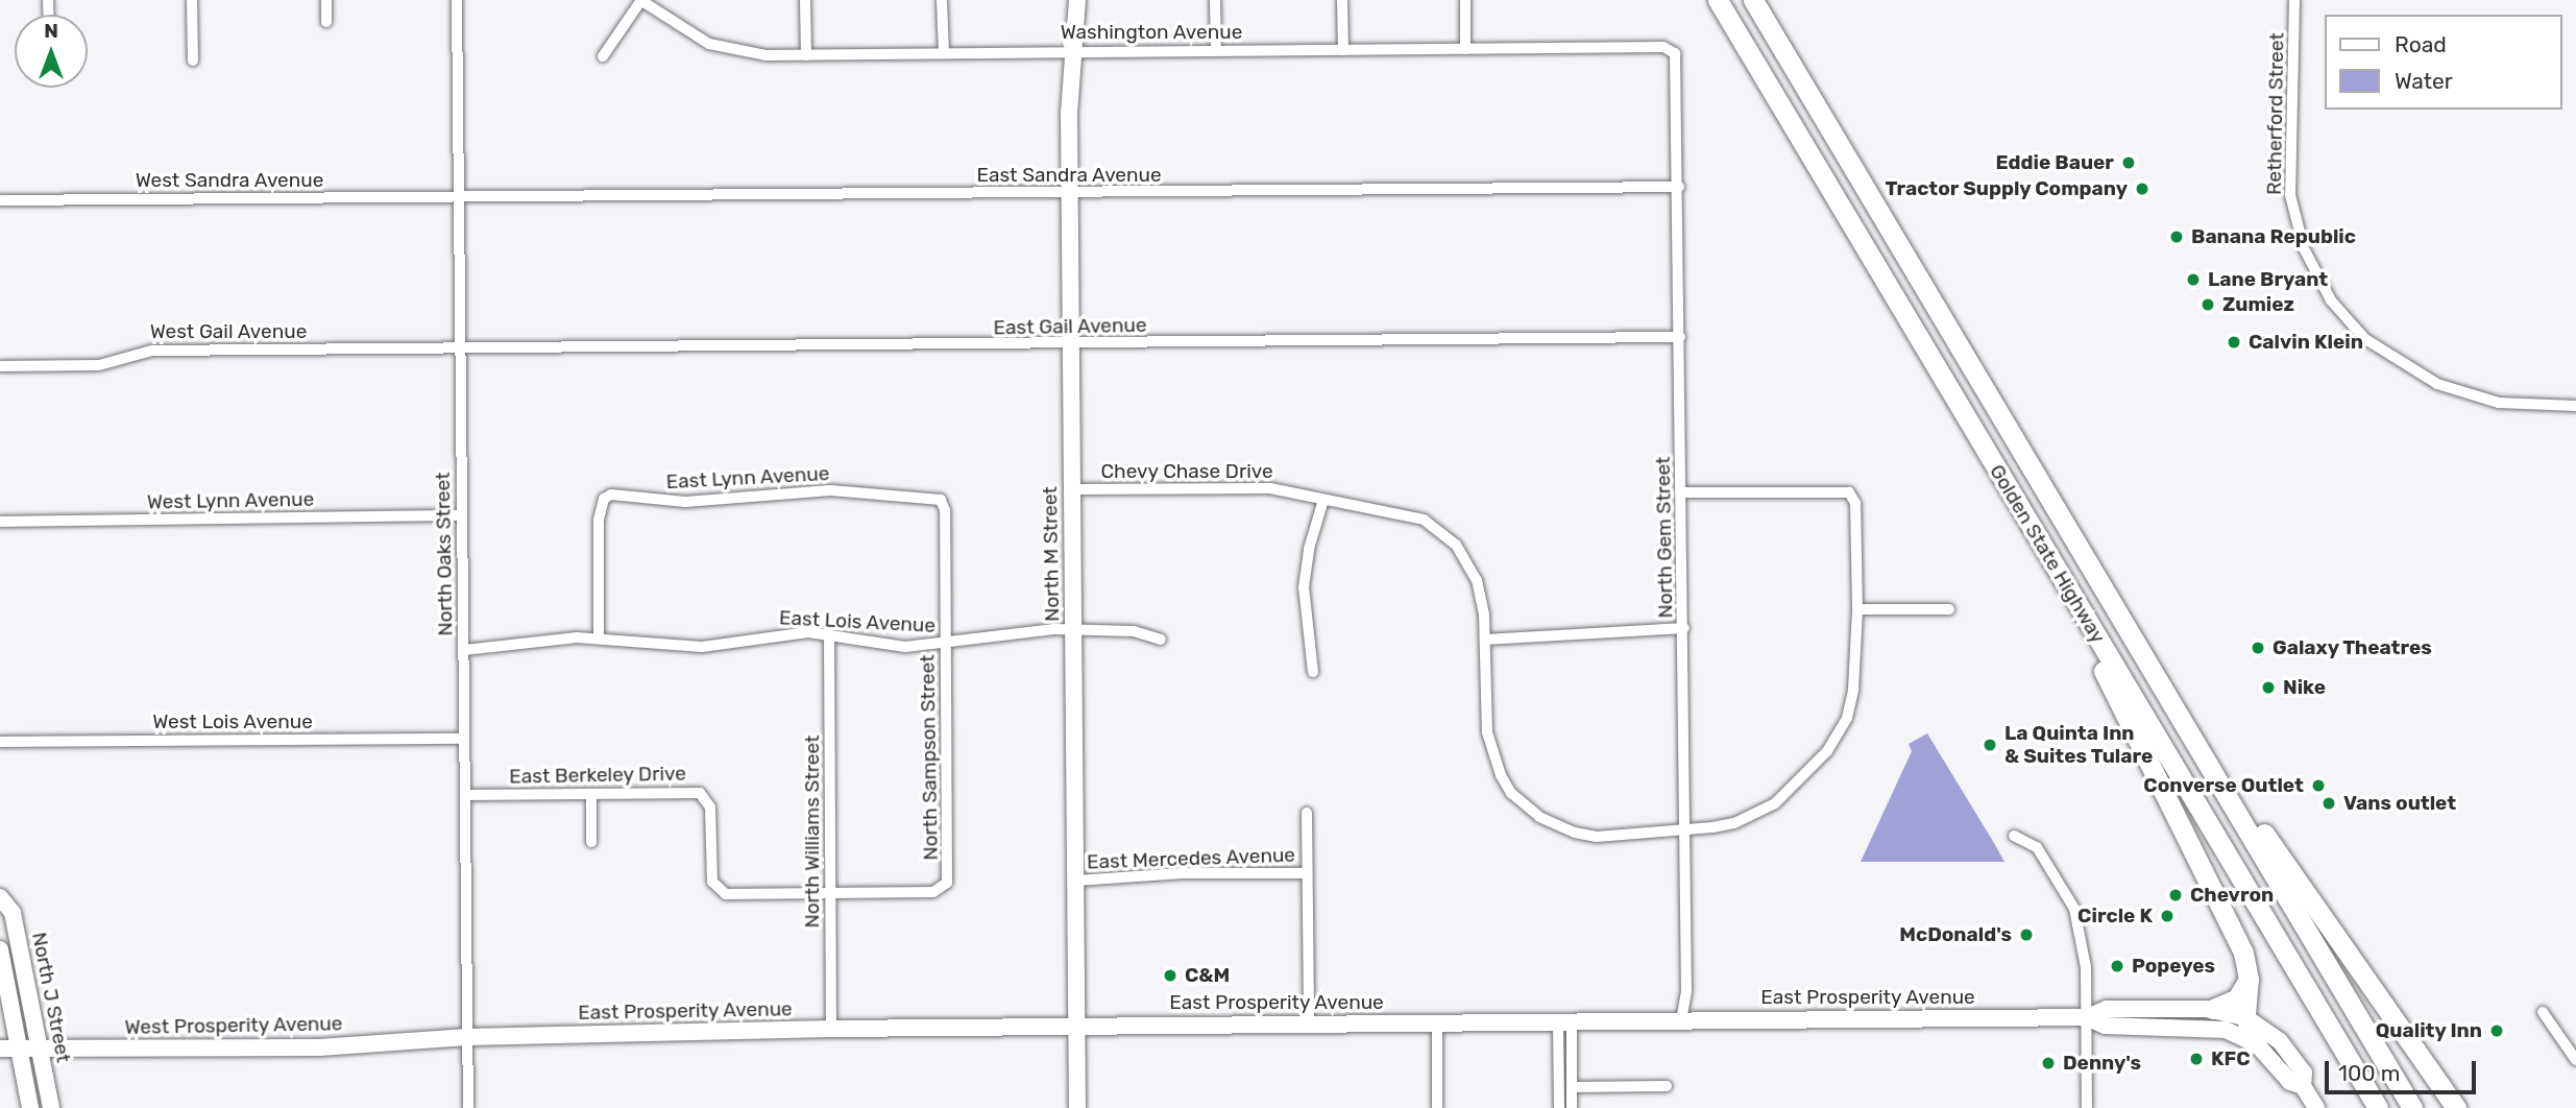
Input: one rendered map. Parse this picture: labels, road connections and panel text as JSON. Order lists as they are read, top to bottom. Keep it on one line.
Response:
{"streets":{"highway":["Golden State Highway"],"main road":["North M Street","North J Street","East Prosperity Avenue","West Prosperity Avenue"],"street":["Washington Avenue","Retherford Street","East Sandra Avenue","West Sandra Avenue","East Gail Avenue","West Gail Avenue","Chevy Chase Drive","East Lynn Avenue","West Lynn Avenue","North Gem Street","North Oaks Street","East Lois Avenue","West Lois Avenue","North Sampson Street","East Berkeley Drive","North Williams Street","East Mercedes Avenue"]},"crossings":[["Washington Avenue","North Gem Street"],["Washington Avenue","North M Street"],["East Sandra Avenue","West Sandra Avenue"],["East Sandra Avenue","North Gem Street"],["East Sandra Avenue","North Oaks Street"],["East Sandra Avenue","North M Street"],["West Sandra Avenue","North Oaks Street"],["East Gail Avenue","West Gail Avenue"],["East Gail Avenue","North Gem Street"],["East Gail Avenue","North Oaks Street"],["East Gail Avenue","North M Street"],["West Gail Avenue","North Oaks Street"],["Chevy Chase Drive","North Gem Street"],["Chevy Chase Drive","North M Street"],["East Lynn Avenue","East Lois Avenue"],["East Lynn Avenue","North Sampson Street"],["West Lynn Avenue","North Oaks Street"],["North Gem Street","East Prosperity Avenue"],["North Oaks Street","East Lois Avenue"],["North Oaks Street","West Lois Avenue"],["North Oaks Street","East Berkeley Drive"],["North Oaks Street","East Prosperity Avenue"],["North Oaks Street","West Prosperity Avenue"],["North M Street","East Lois Avenue"],["North M Street","East Mercedes Avenue"],["North M Street","East Prosperity Avenue"],["East Lois Avenue","North Sampson Street"],["East Lois Avenue","North Williams Street"],["North Sampson Street","East Berkeley Drive"],["East Berkeley Drive","North Williams Street"],["North Williams Street","East Prosperity Avenue"],["North J Street","West Prosperity Avenue"],["East Prosperity Avenue","West Prosperity Avenue"]],"places":["Eddie Bauer","Tractor Supply Company","Banana Republic","Lane Bryant","Zumiez","Calvin Klein","Galaxy Theatres","Nike","La Quinta Inn & Suites Tulare","Converse Outlet","Vans outlet","Chevron","Circle K","McDonald's","Popeyes","C&M","Quality Inn","KFC","Denny's"],"legend":["Road","Water"],"scale_bar":"100 m","north":"top"}
